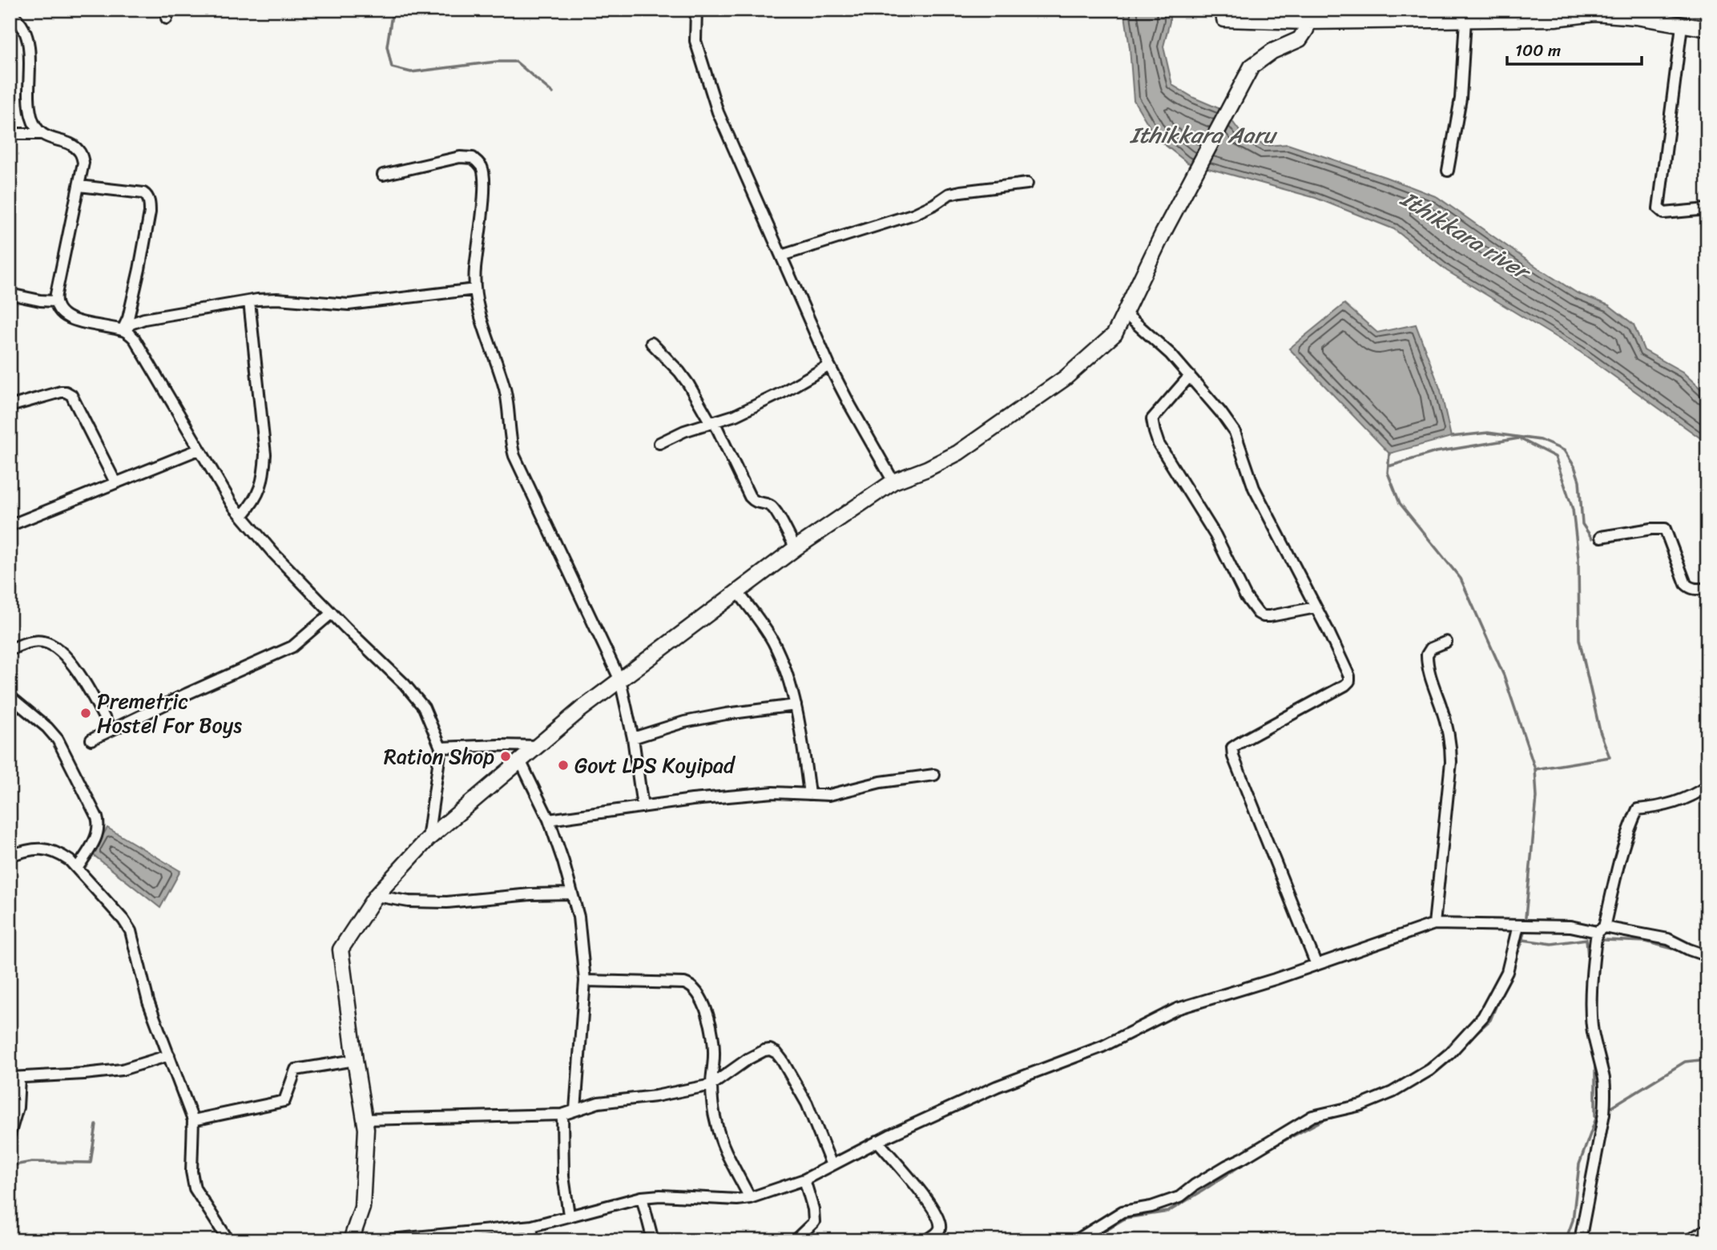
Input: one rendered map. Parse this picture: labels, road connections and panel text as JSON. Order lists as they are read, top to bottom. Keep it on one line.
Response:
{"water":["Ithikkara Aaru","Ithikkara river"],"places":["Premetric Hostel For Boys","Ration Shop","Govt LPS Koyipad"],"scale_bar":"100 m"}
